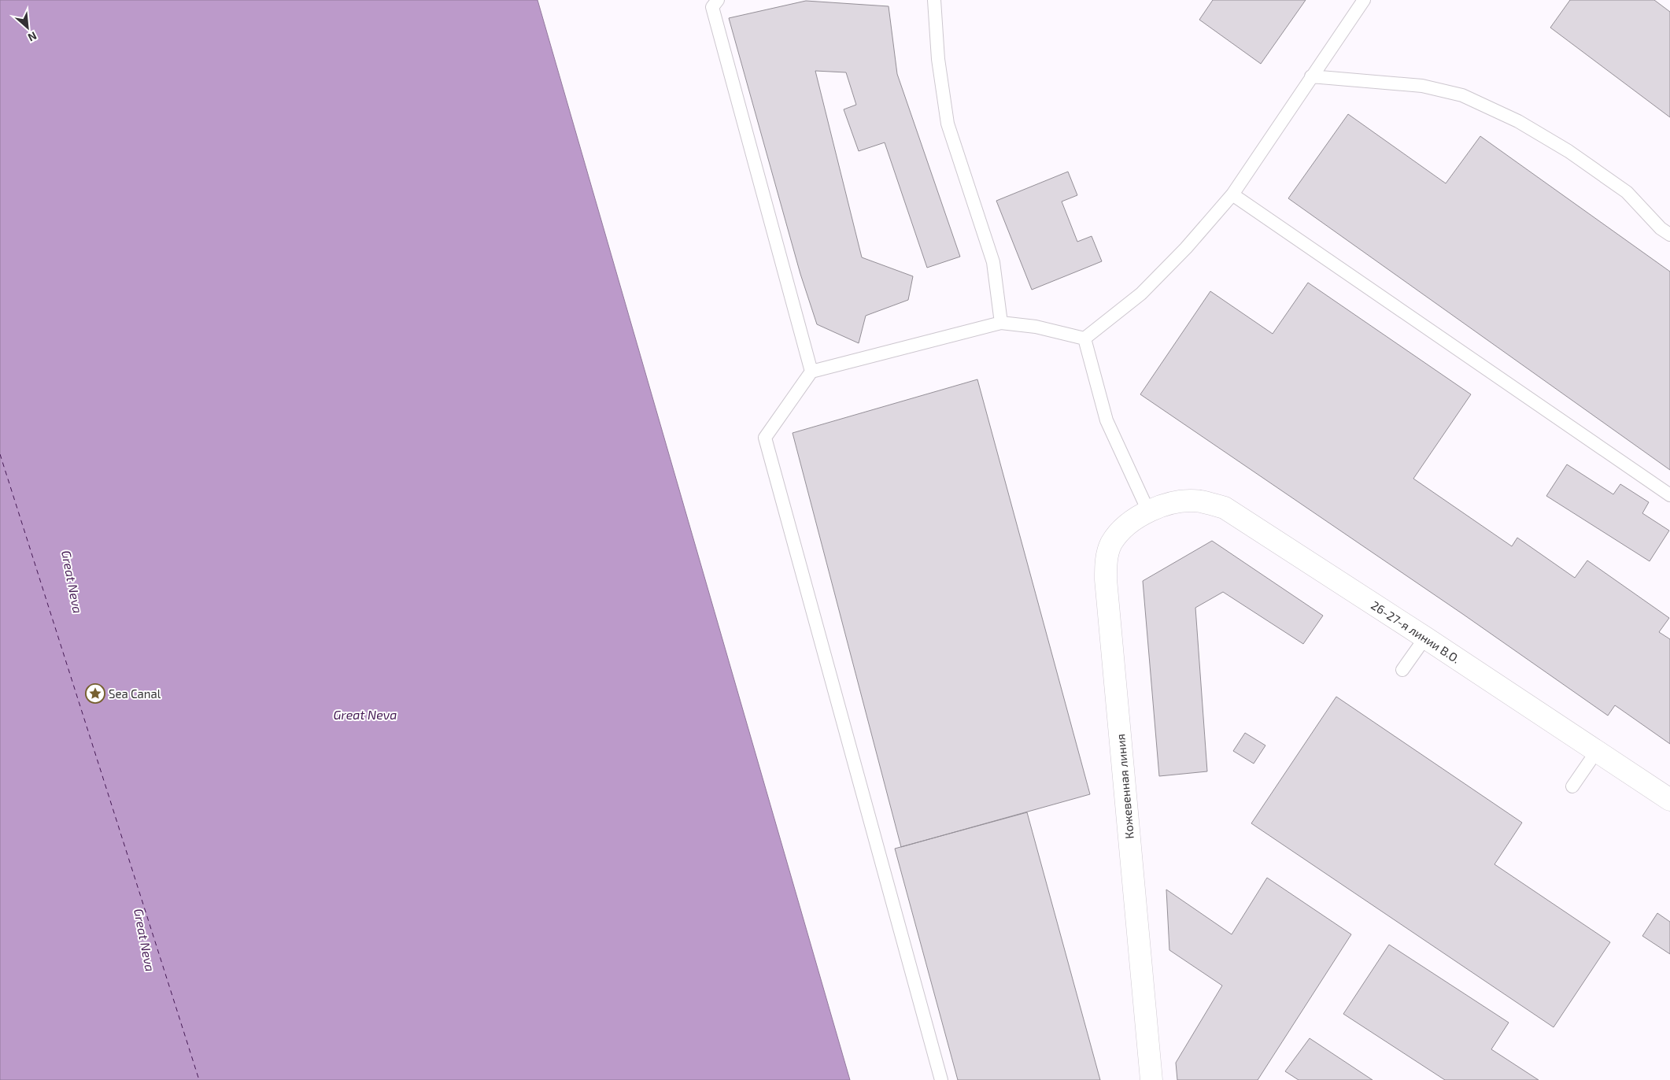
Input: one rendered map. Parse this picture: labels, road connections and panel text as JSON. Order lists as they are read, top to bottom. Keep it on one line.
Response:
{"streets":{"street":["26-27-я линии В.О.","Кожевенная линия"]},"crossings":[["26-27-я линии В.О.","Кожевенная линия"]],"water":["Great Neva"],"places":{"place":["Sea Canal"]},"north":"bottom right"}
